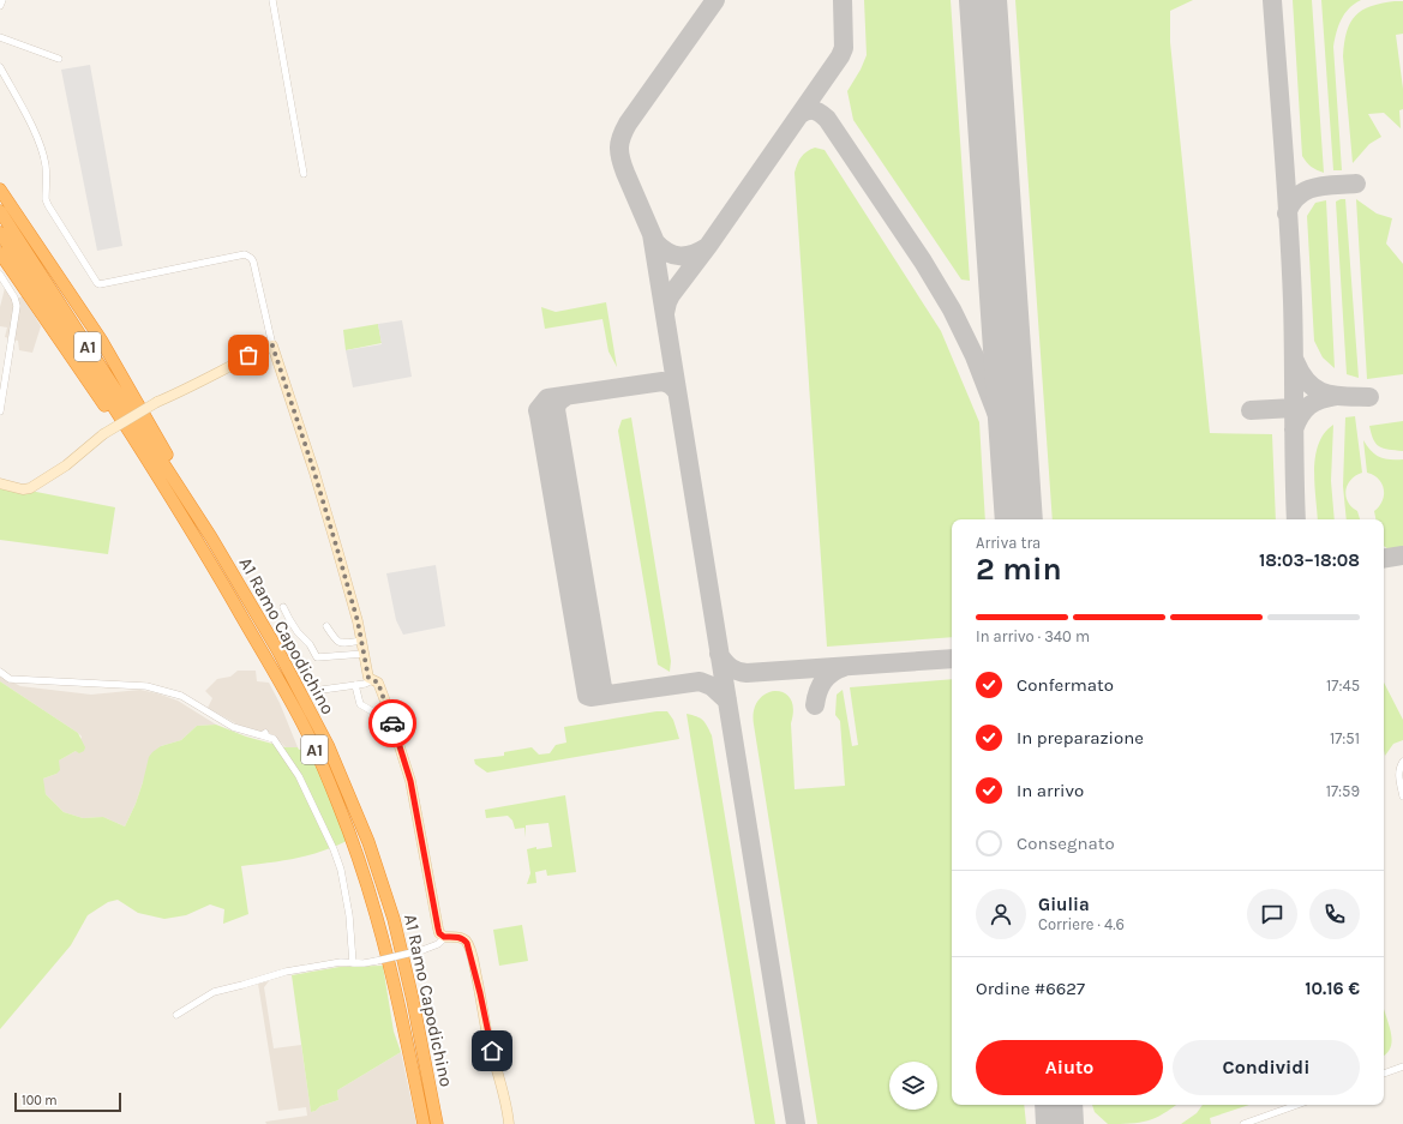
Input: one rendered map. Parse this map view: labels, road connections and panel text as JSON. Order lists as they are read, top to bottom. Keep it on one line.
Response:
{"streets":{"highway":["A1","A1 Ramo Capodichino"]},"scale_bar":"100 m","page":{"heading":["2 min","Arriva tra","18:03–18:08"],"panel":["Giulia","Corriere · 4.6","Ordine #6627","10.16 €"],"bar":"In arrivo · 340 m","list":[["Confermato","17:45"],["In preparazione","17:51"],["In arrivo","17:59"],"Consegnato"],"buttons":["Aiuto","Condividi"],"scale":"100 m"}}
